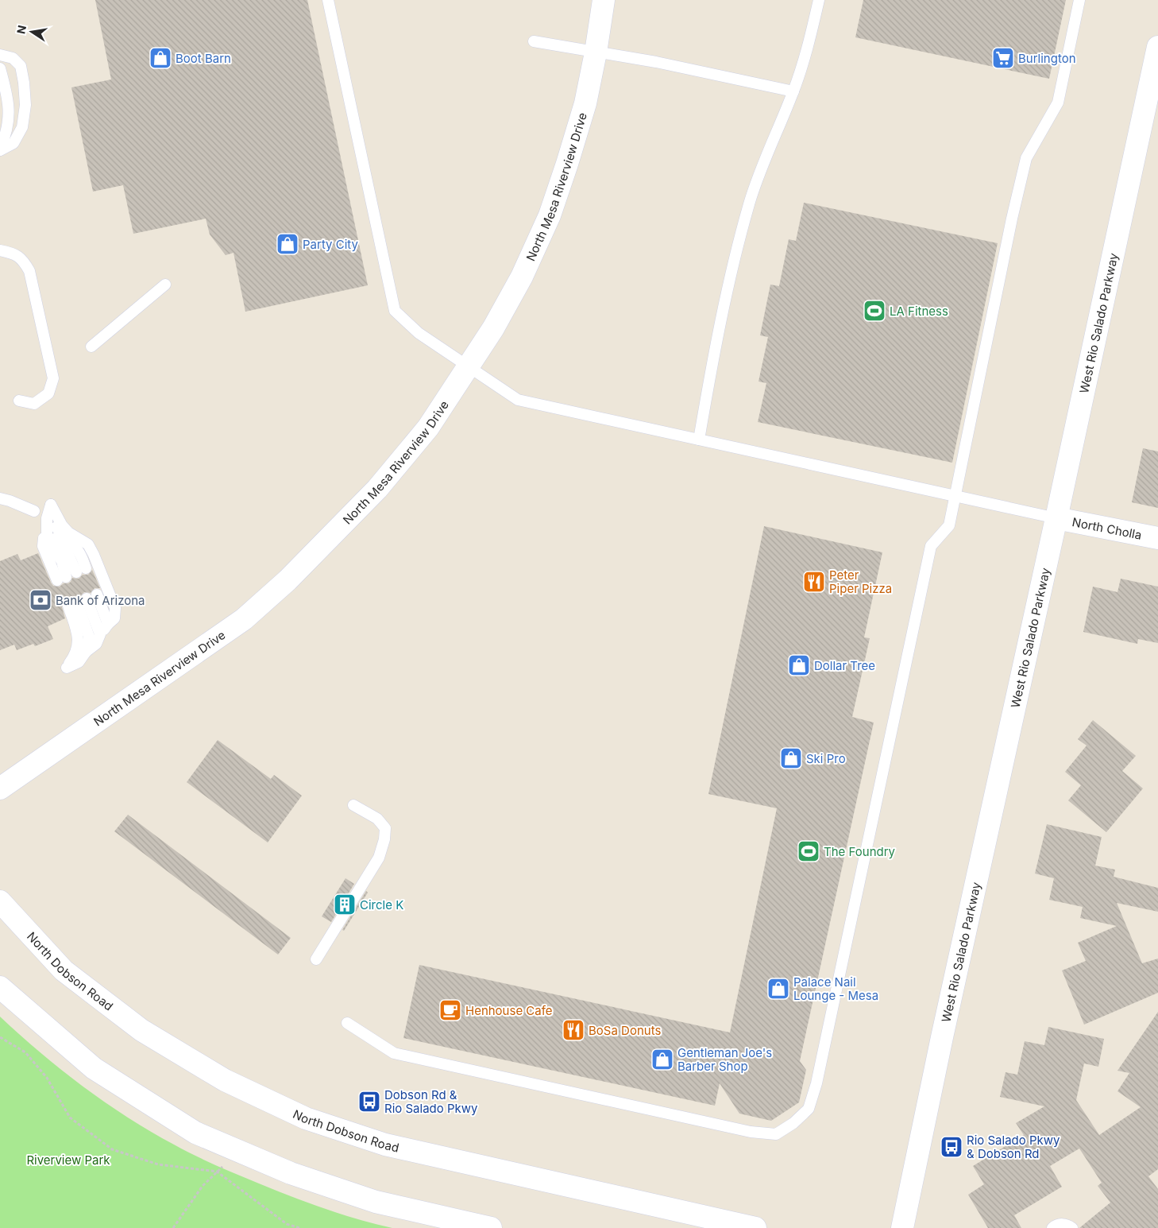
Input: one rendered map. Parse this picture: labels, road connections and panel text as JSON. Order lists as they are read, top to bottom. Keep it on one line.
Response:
{"streets":{"main road":["North Mesa Riverview Drive","West Rio Salado Parkway","North Cholla","North Dobson Road"]},"crossings":[["West Rio Salado Parkway","North Cholla"]],"parks":["Riverview Park"],"places":{"shop":["Boot Barn","Party City","Dollar Tree","Ski Pro","Palace Nail Lounge - Mesa","Gentleman Joe's Barber Shop"],"supermarket":["Burlington"],"sports":["LA Fitness","The Foundry"],"restaurant":["Peter Piper Pizza","BoSa Donuts"],"bank":["Bank of Arizona"],"building":["Circle K"],"cafe":["Henhouse Cafe"],"bus stop":["Dobson Rd & Rio Salado Pkwy","Rio Salado Pkwy & Dobson Rd"]},"north":"left"}
